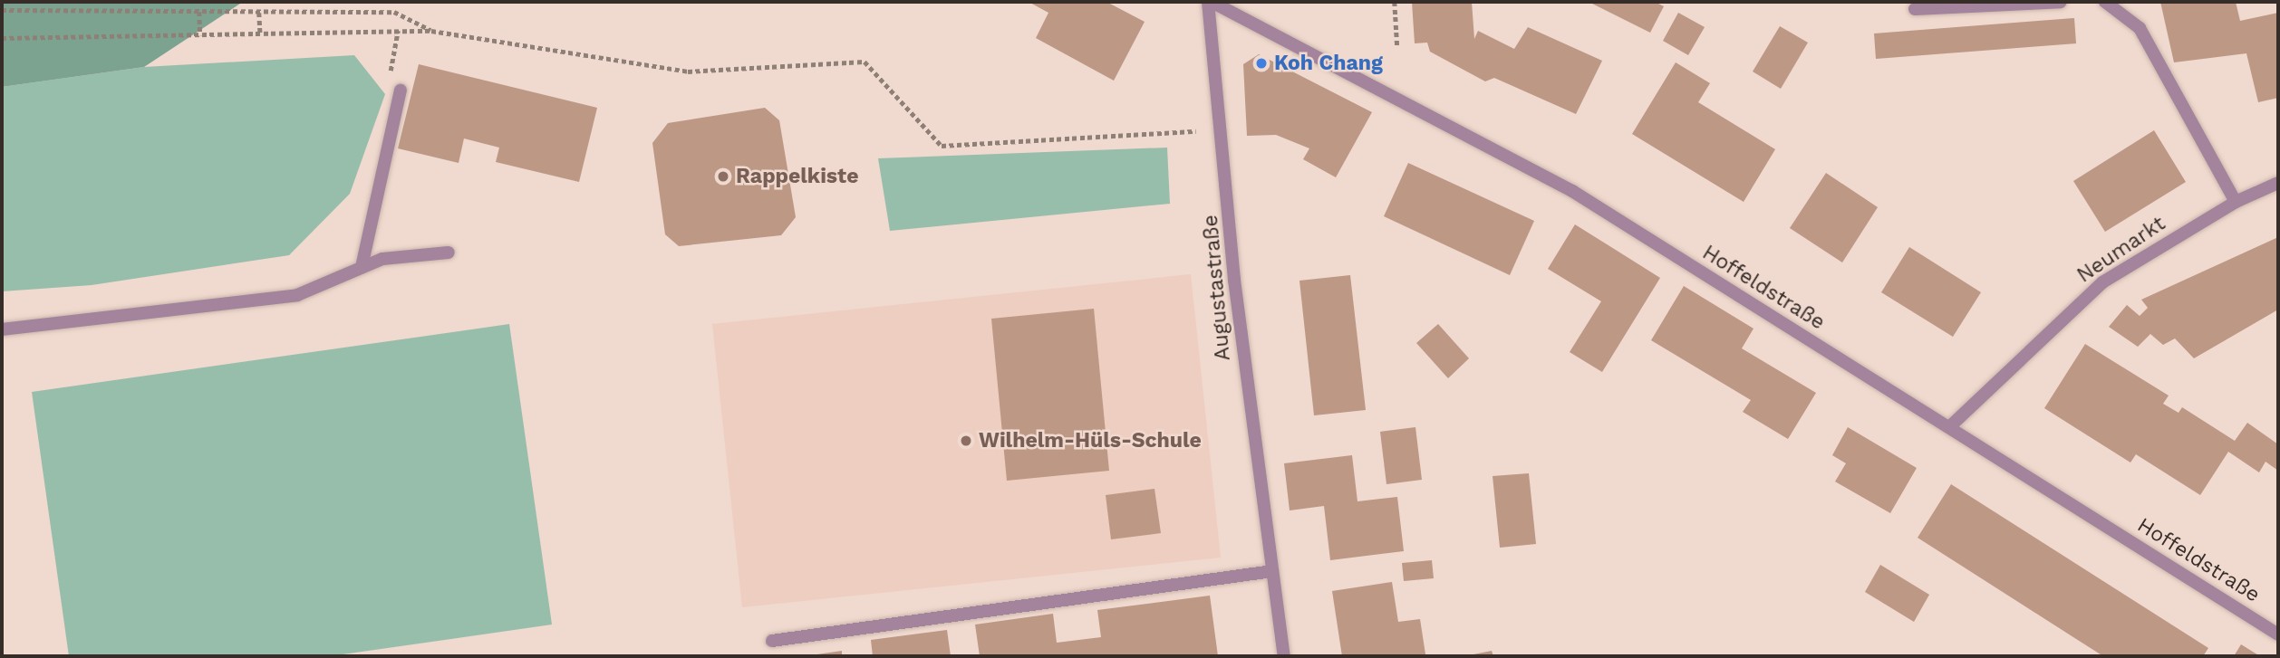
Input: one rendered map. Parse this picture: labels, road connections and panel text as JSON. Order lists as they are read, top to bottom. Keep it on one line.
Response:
{"streets":{"street":["Neumarkt","Augustastraße","Hoffeldstraße"]},"crossings":[["Neumarkt","Hoffeldstraße"],["Augustastraße","Hoffeldstraße"]],"places":["Koh Chang","Rappelkiste","Wilhelm-Hüls-Schule"]}
